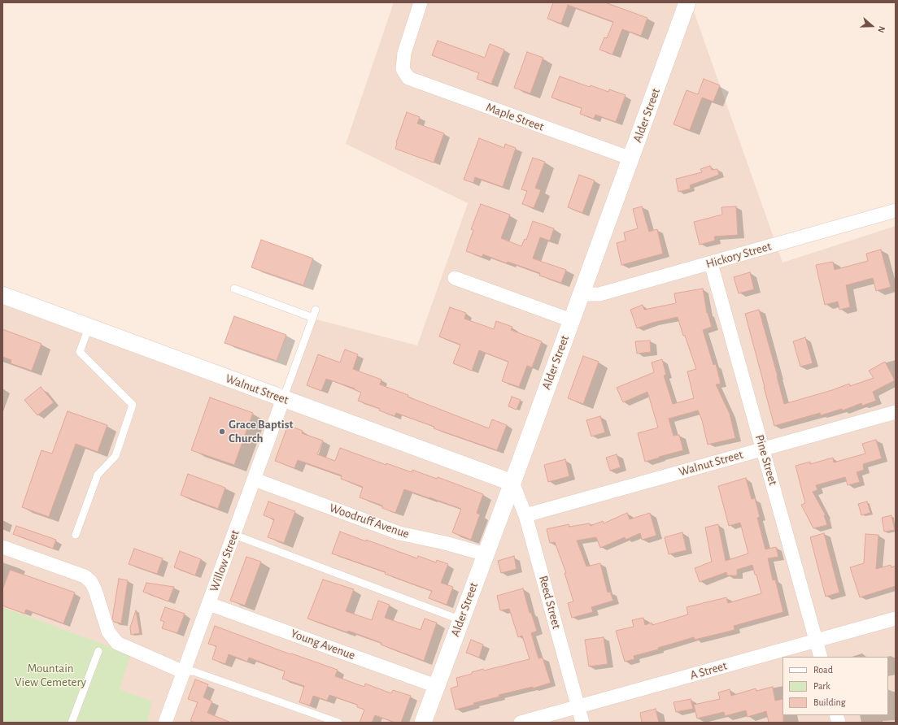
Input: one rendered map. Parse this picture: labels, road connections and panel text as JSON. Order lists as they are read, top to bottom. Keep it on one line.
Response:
{"streets":{"street":["Alder Street","Maple Street","Hickory Street","Walnut Street","Pine Street","Woodruff Avenue","Willow Street","Reed Street","Young Avenue","A Street"]},"crossings":[["Alder Street","Maple Street"],["Alder Street","Hickory Street"],["Alder Street","Walnut Street"],["Alder Street","Woodruff Avenue"],["Alder Street","Reed Street"],["Alder Street","Young Avenue"],["Hickory Street","Pine Street"],["Walnut Street","Pine Street"],["Walnut Street","Willow Street"],["Walnut Street","Reed Street"],["Pine Street","A Street"],["Woodruff Avenue","Willow Street"],["Willow Street","Young Avenue"],["Reed Street","A Street"]],"parks":["Mountain View Cemetery"],"places":["Grace Baptist Church"],"legend":["Road","Park","Building"],"north":"right"}
